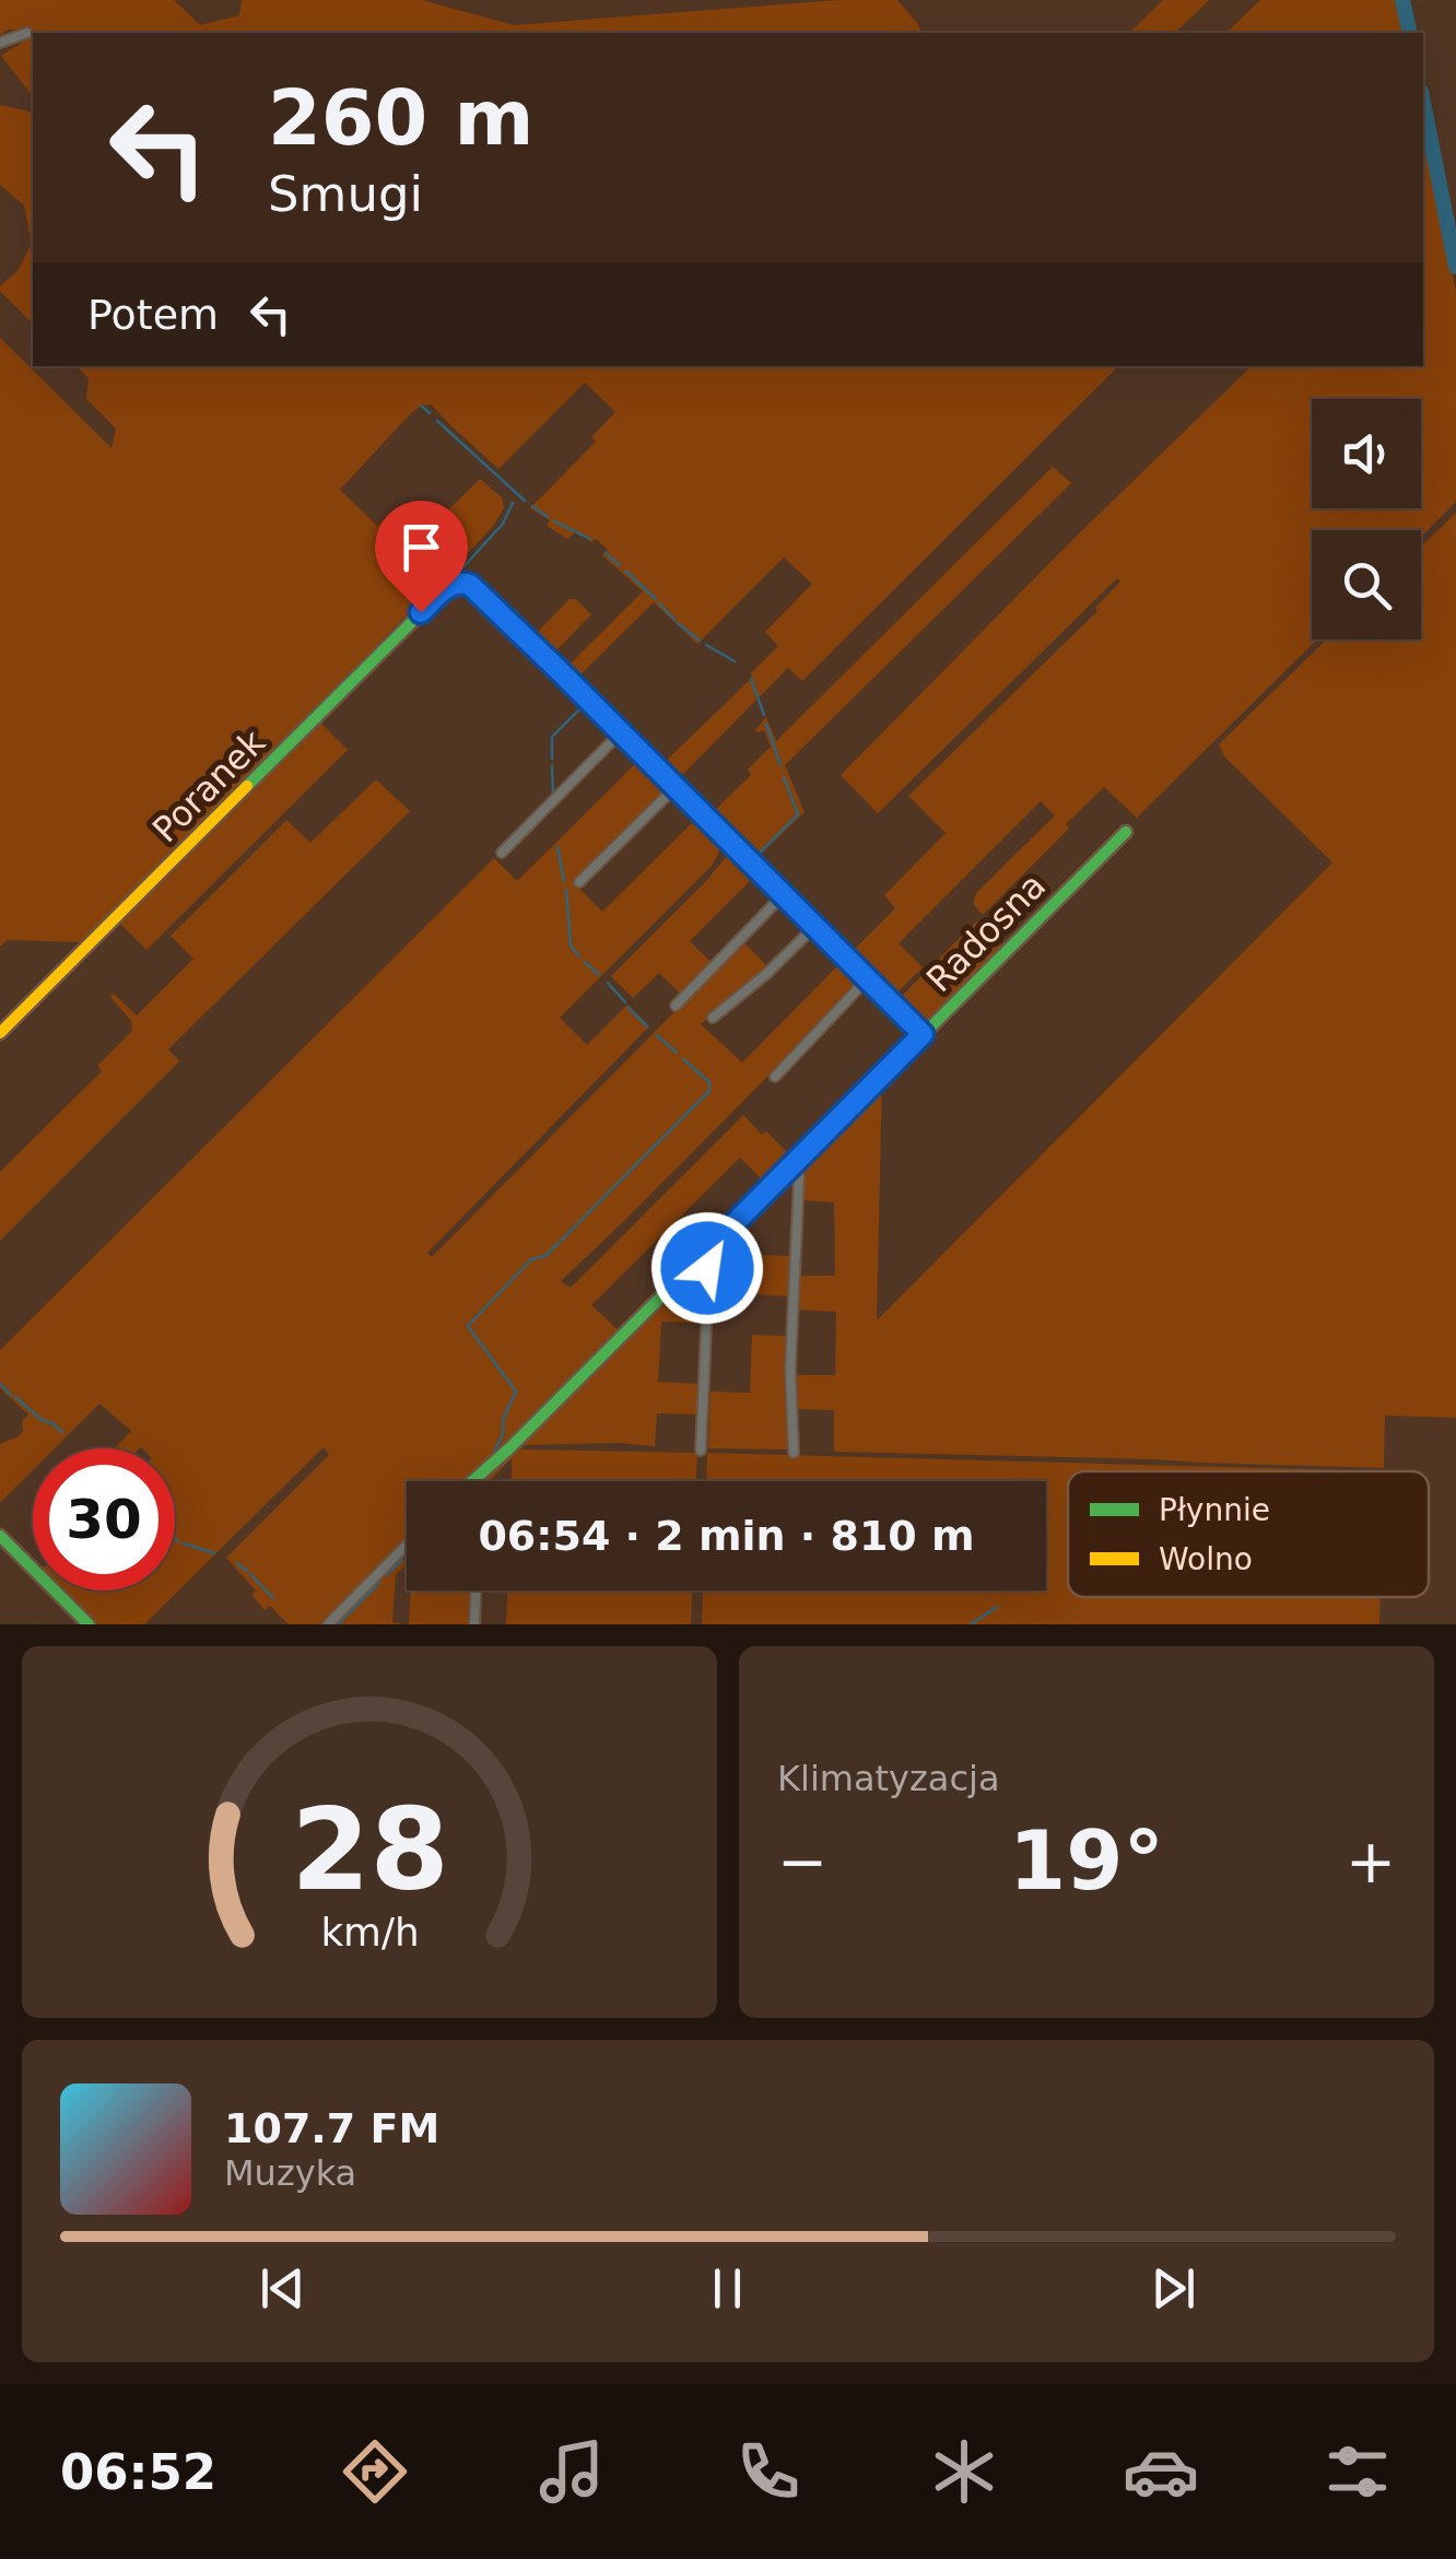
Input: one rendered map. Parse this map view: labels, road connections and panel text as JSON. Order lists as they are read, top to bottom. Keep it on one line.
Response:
{"streets":{"street":["Poranek","Radosna"]},"legend":["Płynnie","Wolno"],"page":{"turn":["260 m","Smugi"],"then":"Potem","limit":"30","trip":"06:54 · 2 min · 810 m","tile":"Klimatyzacja","heat":["−","19°","+"],"song":["107.7 FM","Muzyka"],"tabs":"06:52","gauge":["28","km/h"]}}
